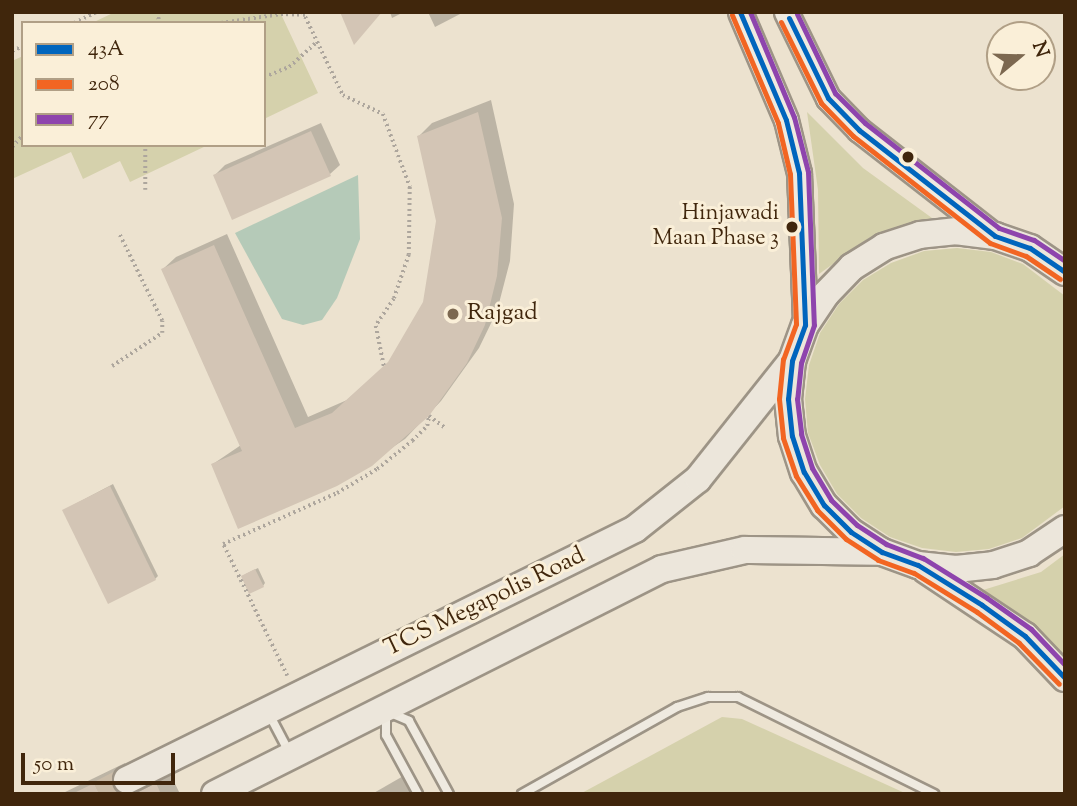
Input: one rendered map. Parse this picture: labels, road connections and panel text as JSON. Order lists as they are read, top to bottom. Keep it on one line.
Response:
{"streets":{"main road":["TCS Megapolis Road"]},"places":["Hinjawadi Maan Phase 3","Rajgad"],"lines":["transit line 43A","transit line 77","transit line 208"],"legend":["43A","208","77"],"scale_bar":"50 m","north":"right"}
